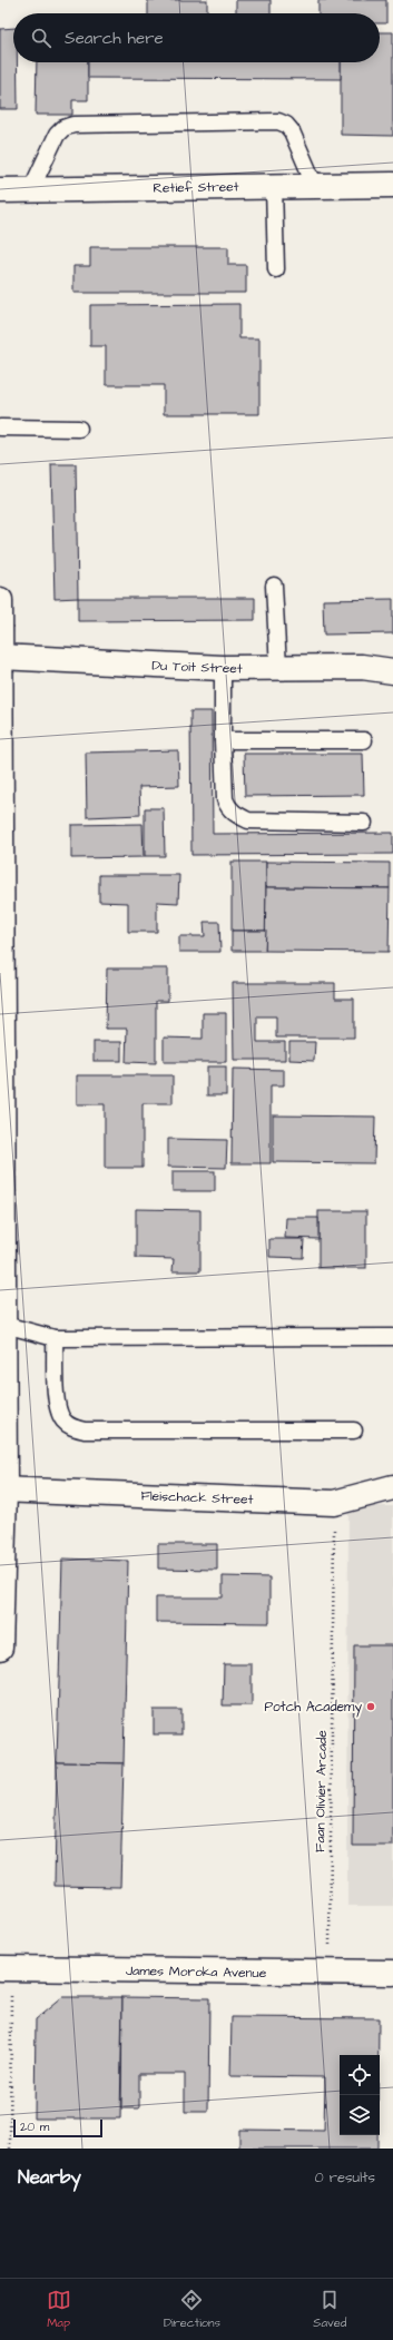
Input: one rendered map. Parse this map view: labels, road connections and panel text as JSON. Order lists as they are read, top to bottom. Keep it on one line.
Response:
{"streets":{"street":["Retief Street","Du Toit Street","Fleischack Street","James Moroka Avenue"],"path":["Faan Olivier Arcade"]},"crossings":[["Fleischack Street","Faan Olivier Arcade"],["Faan Olivier Arcade","James Moroka Avenue"]],"places":["Potch Academy"],"scale_bar":"20 m","page":{"search":"Search here","scale":"20 m","heading":["Nearby","0 results"],"nav":["Map","Directions","Saved"]}}
